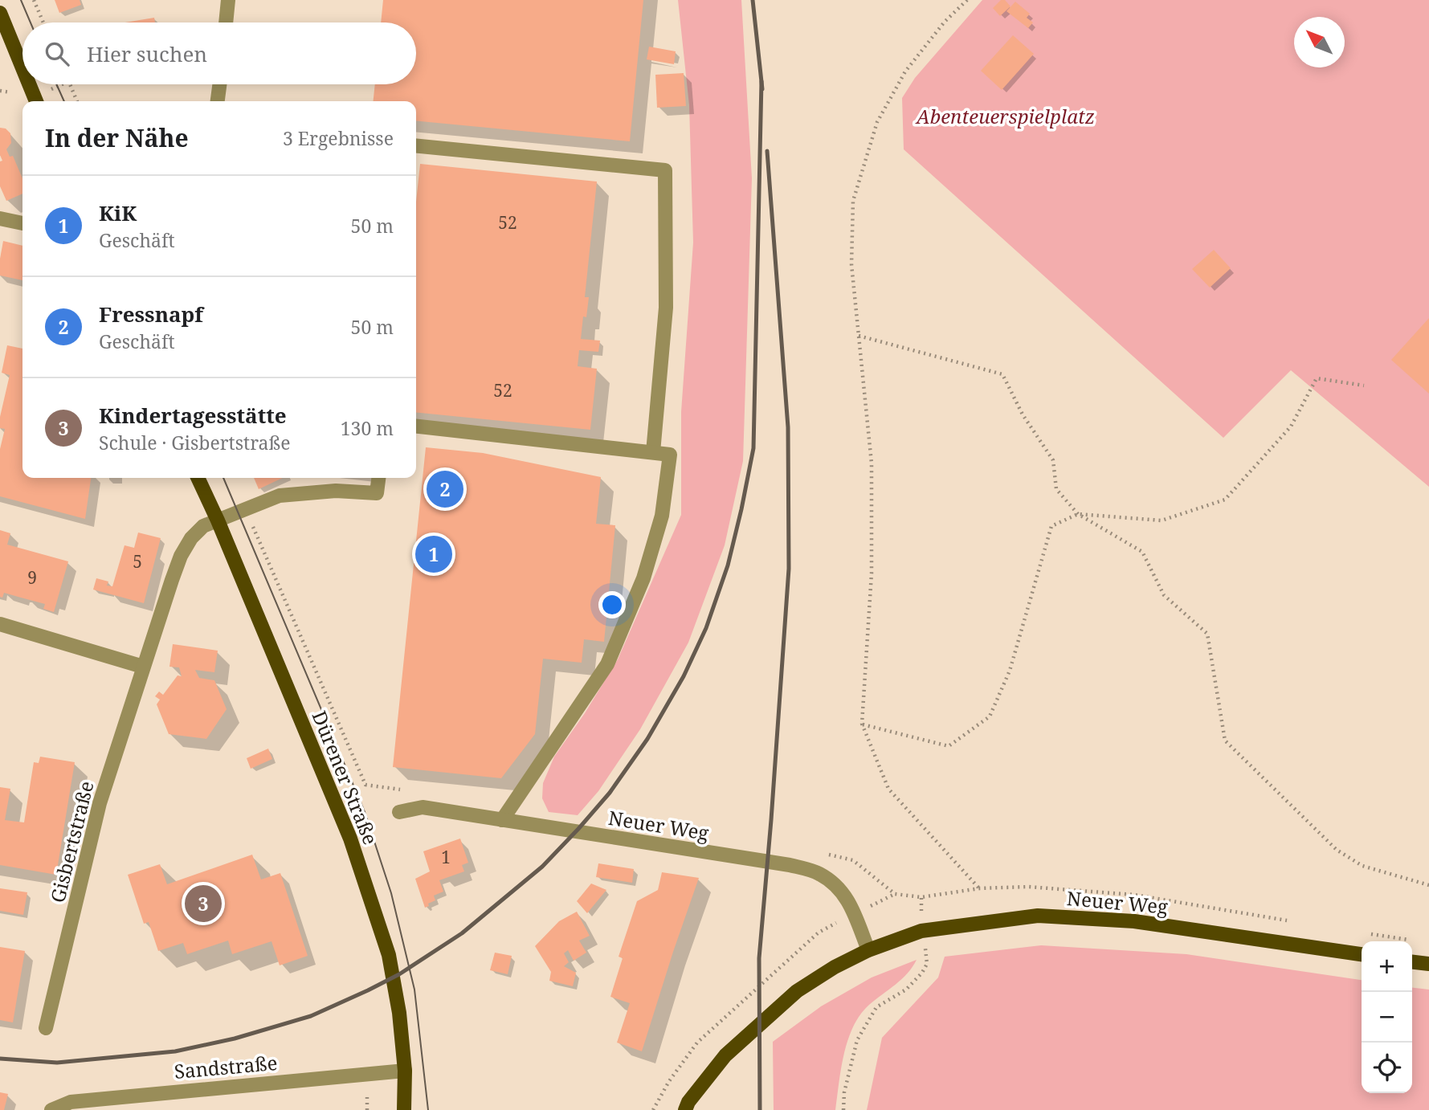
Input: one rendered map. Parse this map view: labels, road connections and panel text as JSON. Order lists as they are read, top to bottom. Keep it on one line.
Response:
{"streets":{"main road":["Dürener Straße","Neuer Weg"],"street":["Gisbertstraße","Sandstraße"]},"crossings":[["Dürener Straße","Gisbertstraße"],["Dürener Straße","Sandstraße"]],"parks":["Abenteuerspielplatz"],"house_numbers":["52","52","5","9","1"],"north":"top left","page":{"search":"Hier suchen","heading":["In der Nähe","3 Ergebnisse"],"list":[{"mark":"1","name":"KiK","note":"Geschäft","value":"50 m"},{"mark":"2","name":"Fressnapf","note":"Geschäft","value":"50 m"},{"mark":"3","name":"Kindertagesstätte","note":"Schule · Gisbertstraße","value":"130 m"}],"pins":["2","1","3"],"map_buttons":["+","−"]}}
